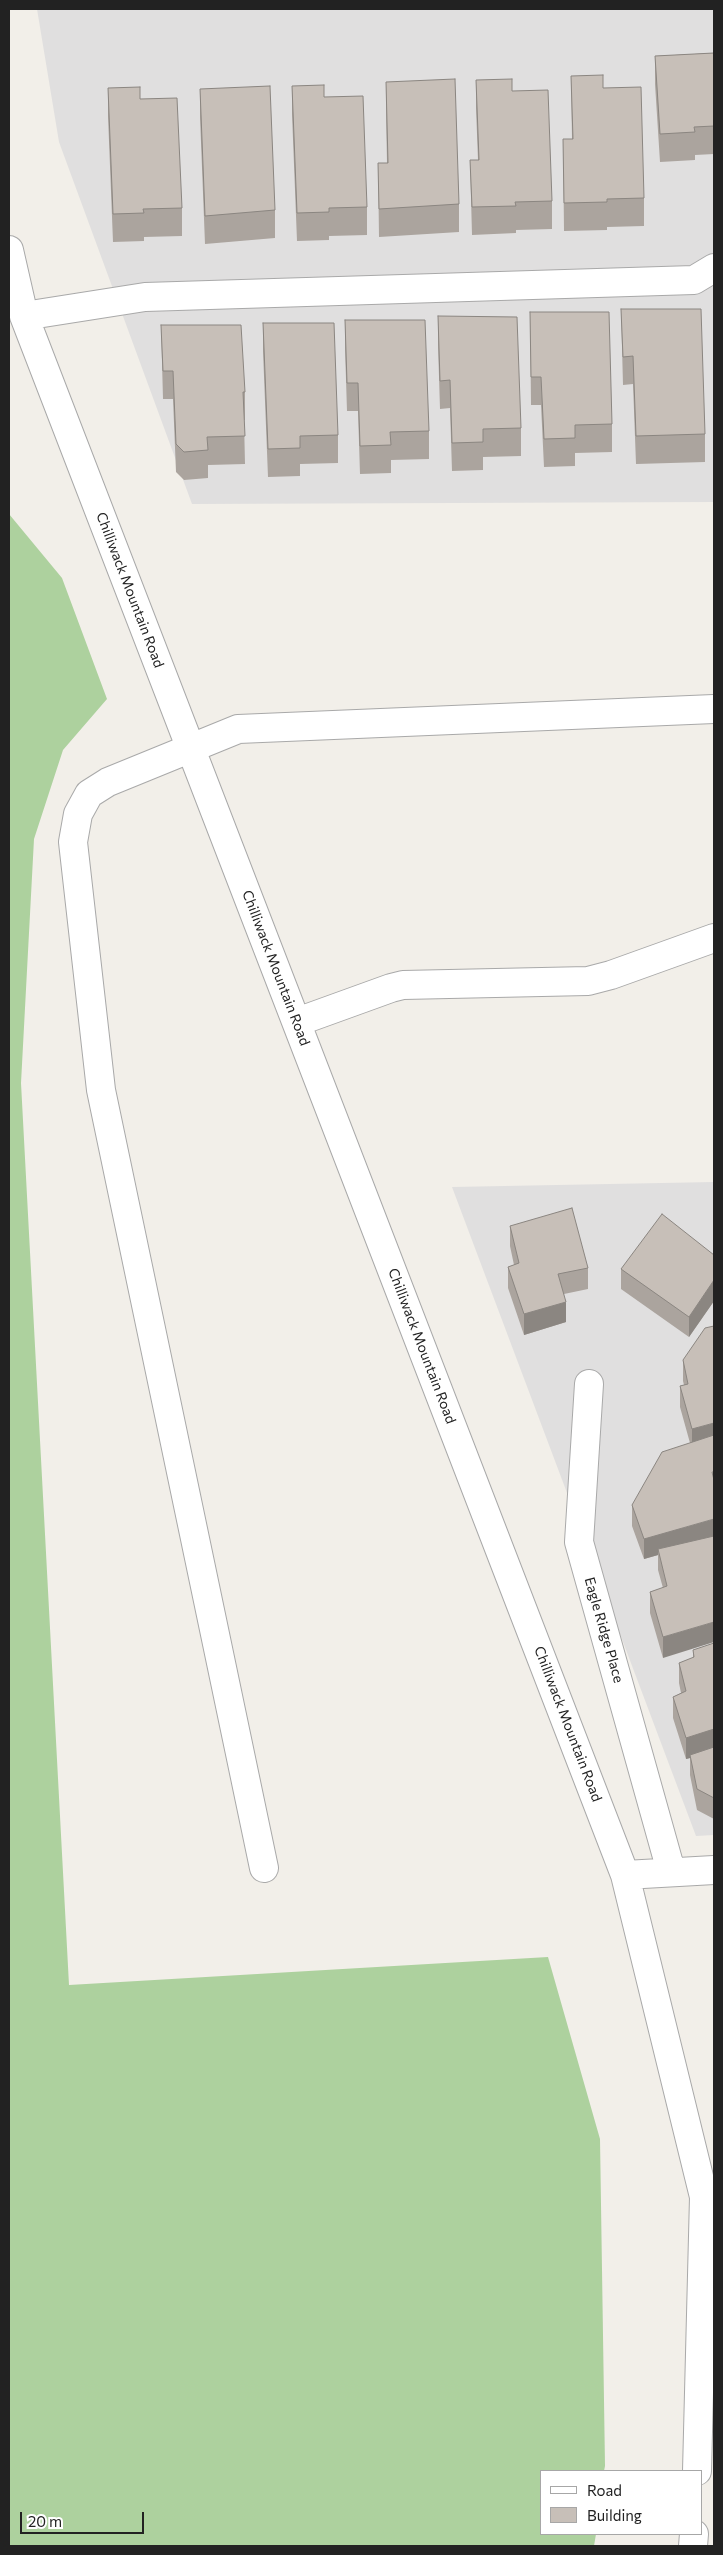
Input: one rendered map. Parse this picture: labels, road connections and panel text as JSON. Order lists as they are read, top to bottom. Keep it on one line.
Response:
{"streets":{"street":["Chilliwack Mountain Road","Eagle Ridge Place"]},"legend":["Road","Building"],"scale_bar":"20 m"}
